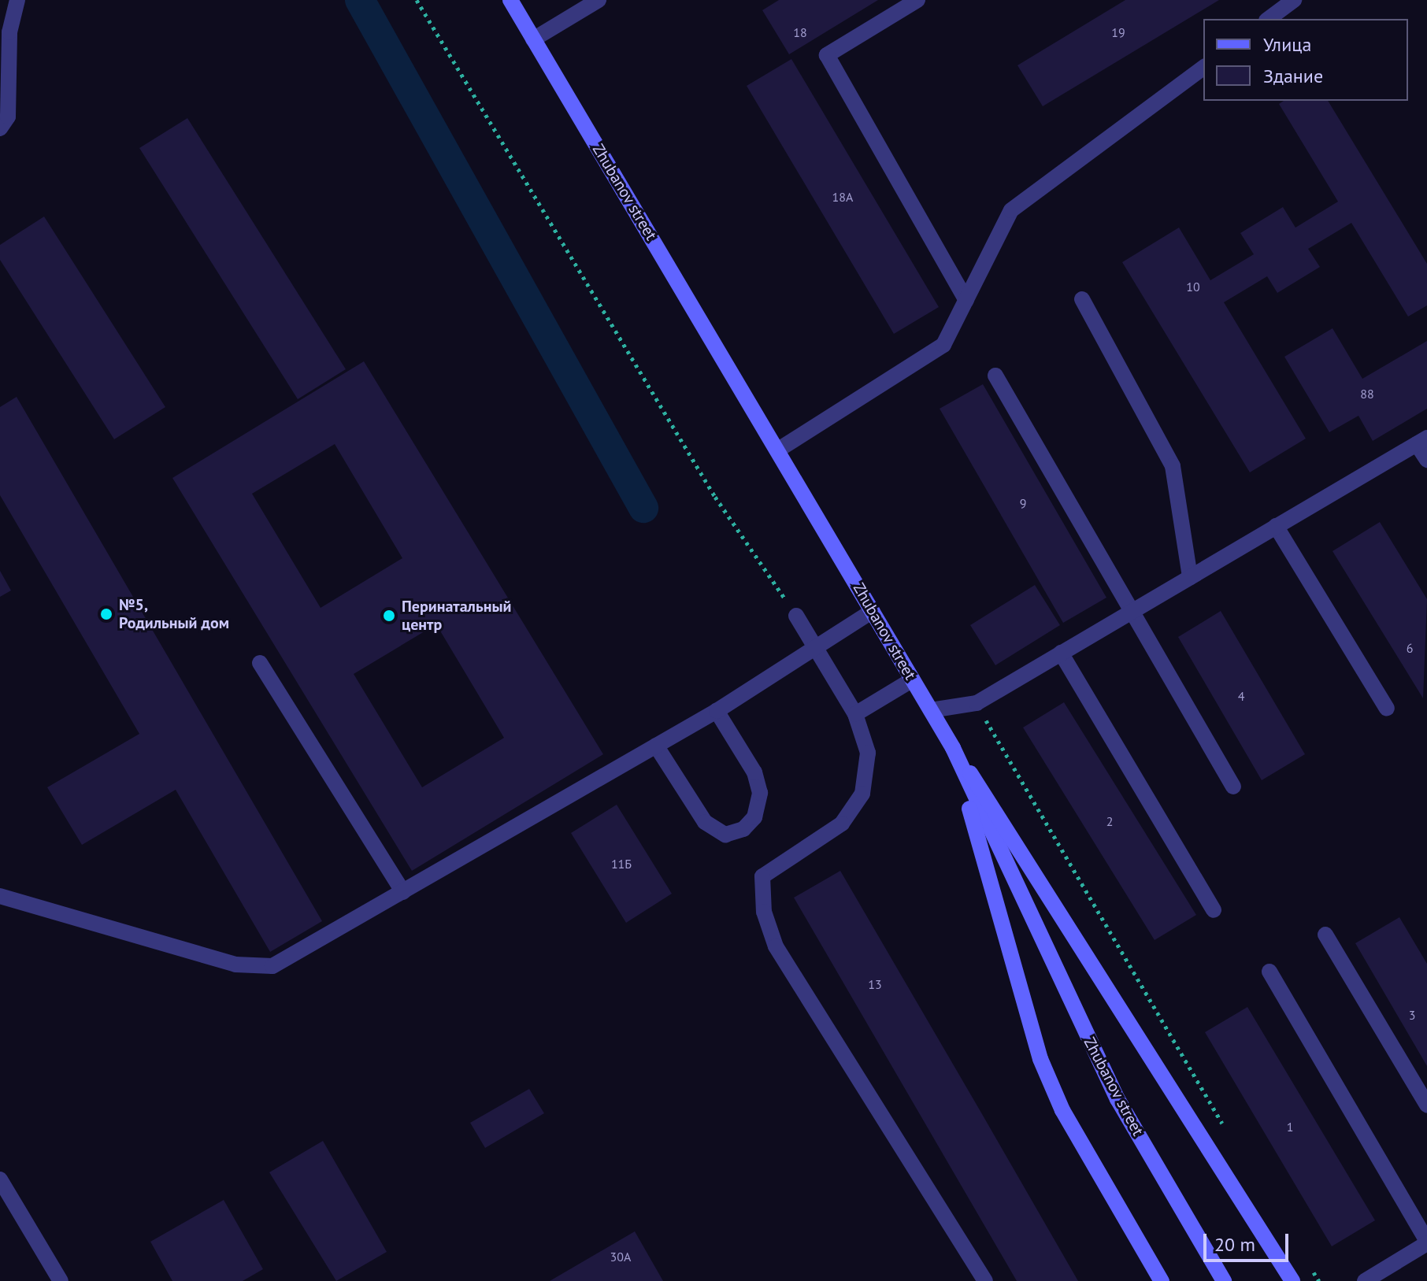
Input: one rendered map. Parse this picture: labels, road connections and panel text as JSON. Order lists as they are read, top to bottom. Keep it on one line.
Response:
{"streets":{"main road":["Zhubanov street"]},"places":["№5, Родильный дом","Перинатальный центр"],"house_numbers":["18","19","18А","10","88","9","6","4","2","11Б","13","3","1","30А"],"legend":["Улица","Здание"],"scale_bar":"20 m"}
